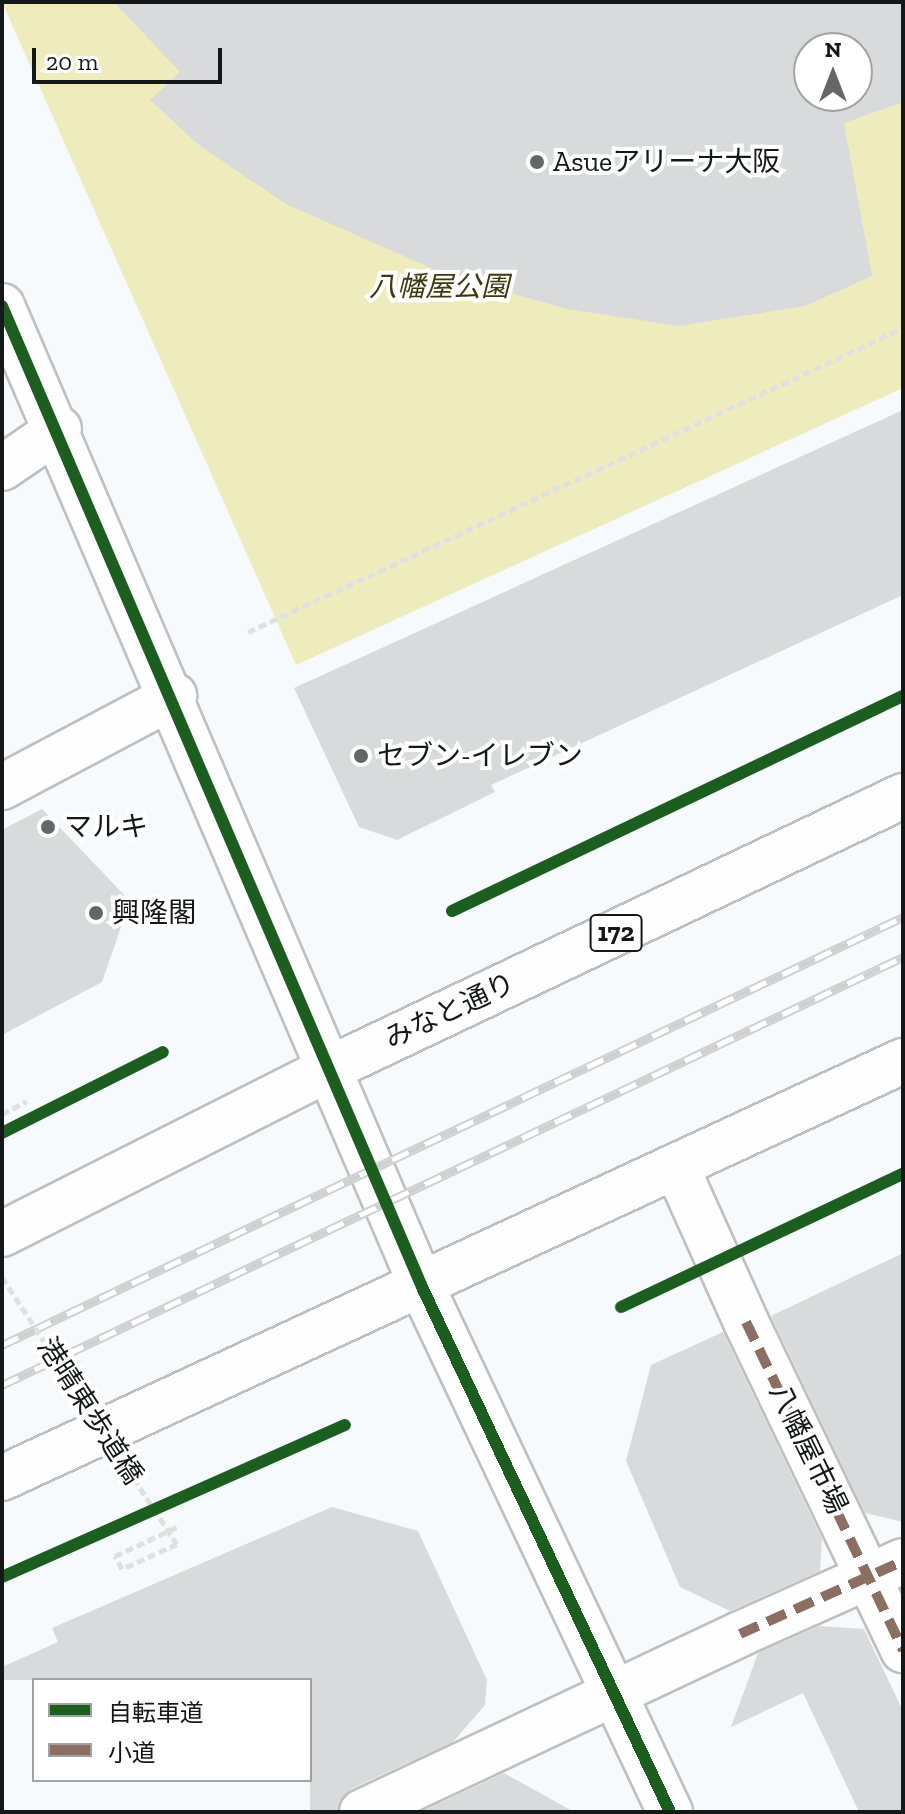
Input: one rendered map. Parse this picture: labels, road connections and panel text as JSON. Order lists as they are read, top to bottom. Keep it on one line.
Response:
{"streets":{"main road":["172","みなと通り","八幡屋市場"],"path":["港晴東歩道橋"]},"parks":["八幡屋公園"],"places":["Asueアリーナ大阪","セブン-イレブン","マルキ","興隆閣"],"legend":["自転車道","小道"],"scale_bar":"20 m","north":"top"}
